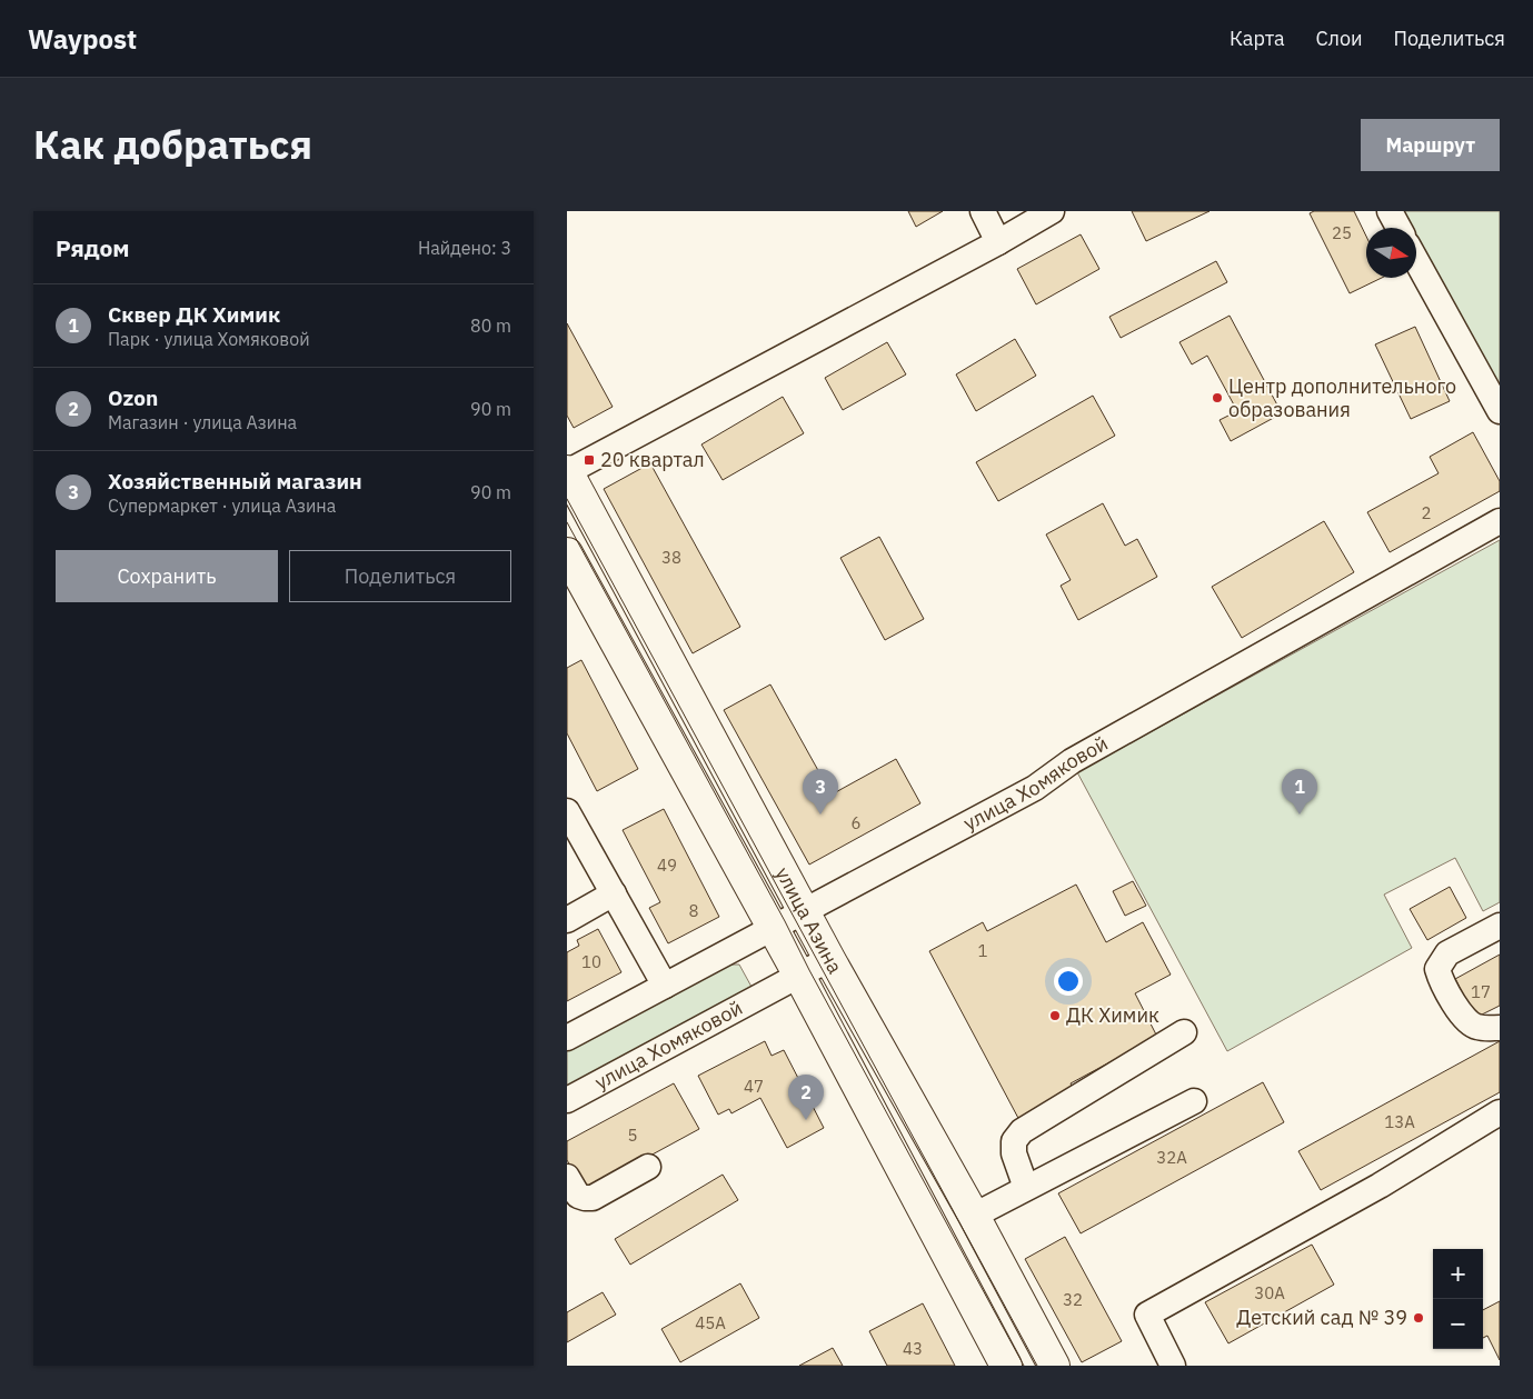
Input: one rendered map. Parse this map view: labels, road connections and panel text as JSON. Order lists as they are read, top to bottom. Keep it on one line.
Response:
{"streets":{"main road":["улица Азина"],"street":["улица Хомяковой"]},"crossings":[["улица Хомяковой","улица Азина"]],"places":{"other":["Центр дополнительного образования","ДК Химик","Детский сад № 39"],"transit":["20 квартал"]},"house_numbers":["25","2","38","6","49","8","1","10","17","47","13А","5","32А","30А","32","45А","43"],"north":"right","page":{"header":"Waypost","nav":["Карта","Слои","Поделиться"],"title":"Как добраться","buttons":["Маршрут",["Сохранить","Поделиться"]],"heading":["Рядом","Найдено: 3"],"list":[{"mark":"1","name":"Сквер ДК Химик","note":"Парк · улица Хомяковой","value":"80 m"},{"mark":"2","name":"Ozon","note":"Магазин · улица Азина","value":"90 m"},{"mark":"3","name":"Хозяйственный магазин","note":"Супермаркет · улица Азина","value":"90 m"}],"pins":["1","3","2"],"map_buttons":["+","−"]}}
